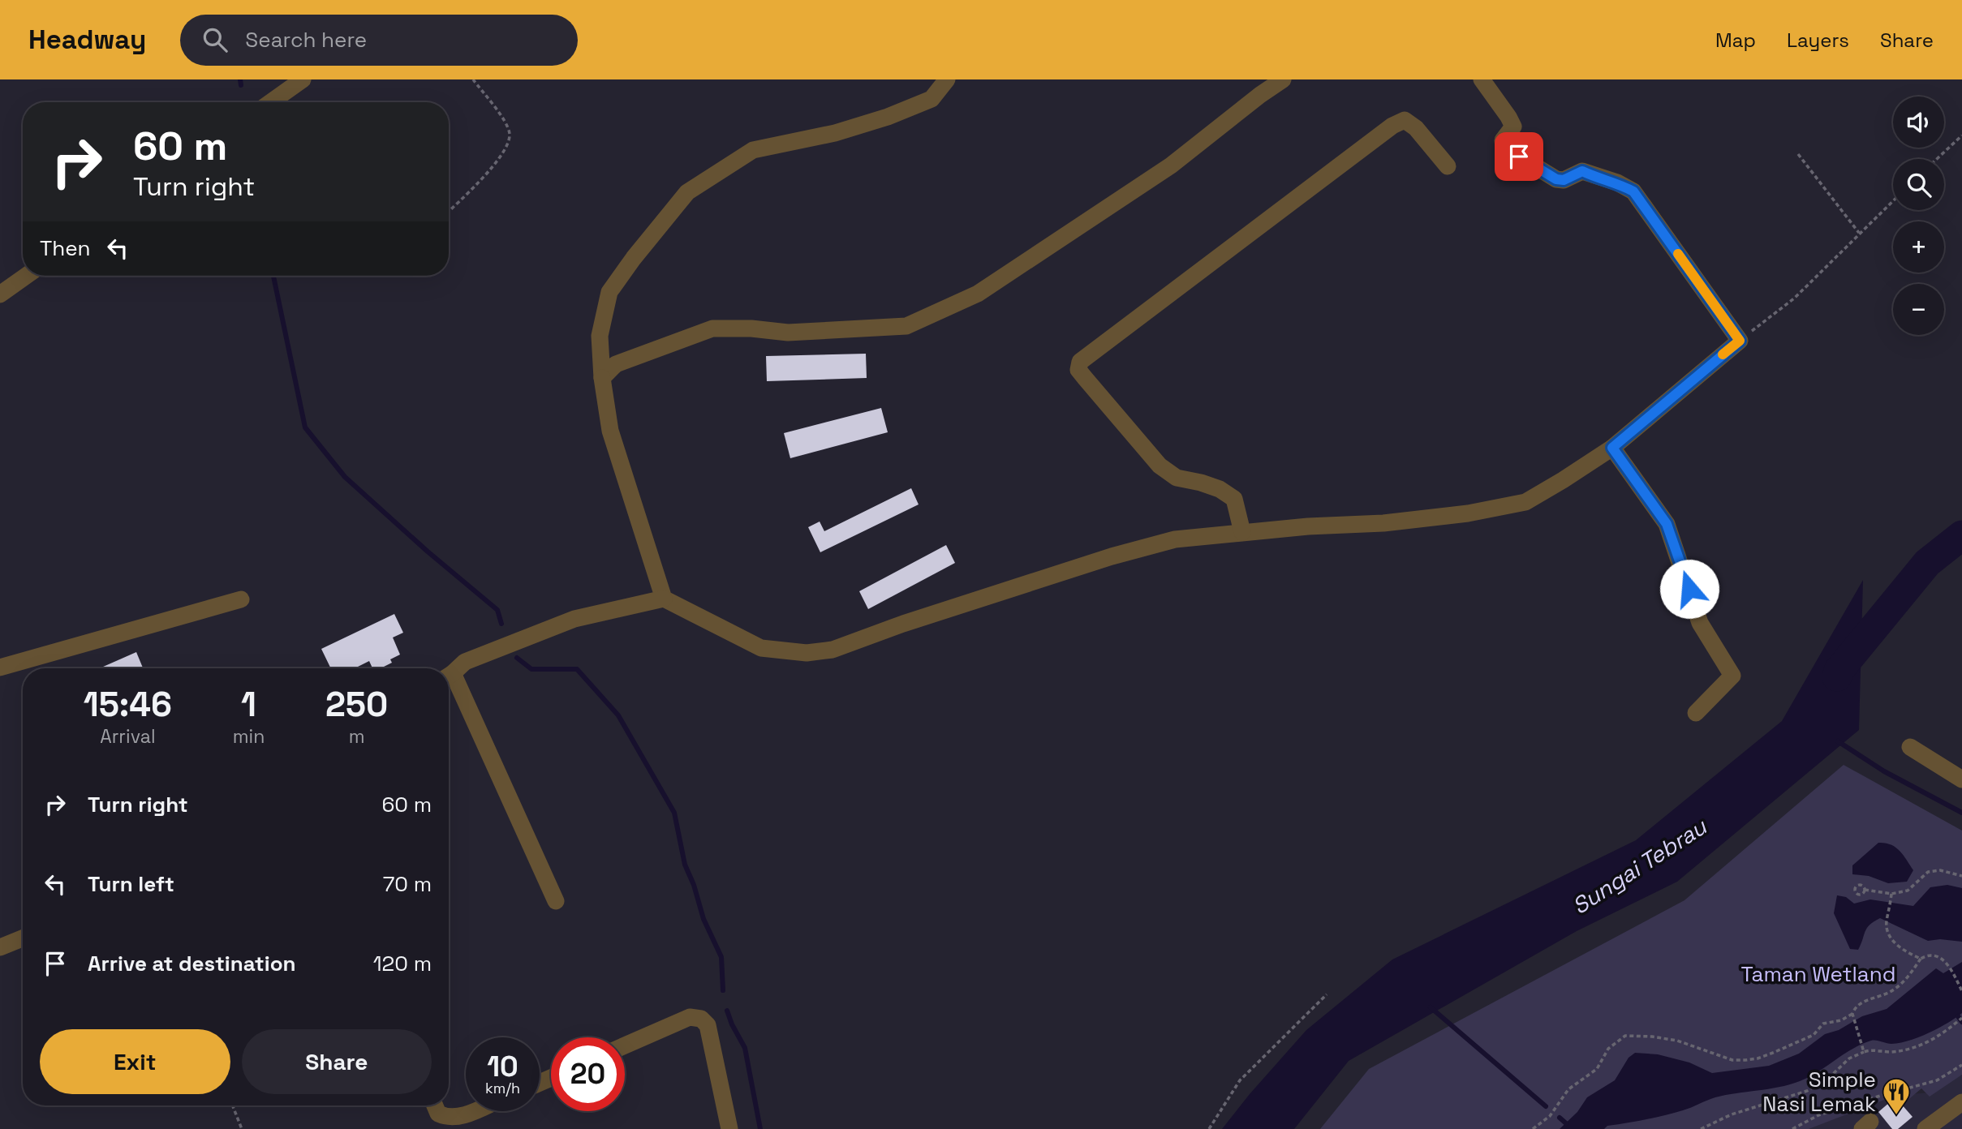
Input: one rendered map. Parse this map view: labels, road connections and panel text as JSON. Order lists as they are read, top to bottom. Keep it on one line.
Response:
{"water":["Sungai Tebrau"],"parks":["Taman Wetland"],"places":{"restaurant":["Simple Nasi Lemak"]},"page":{"header":"Headway","search":"Search here","nav":["Map","Layers","Share"],"map_buttons":["+","−"],"turn":["60 m","Turn right"],"then":"Then","eta":["15:46","Arrival","1","min","250","m"],"list":[{"name":"Turn right","value":"60 m"},{"name":"Turn left","value":"70 m"},{"name":"Arrive at destination","value":"120 m"}],"buttons":["Exit","Share"],"speed":"10 km/h","limit":"20"}}
